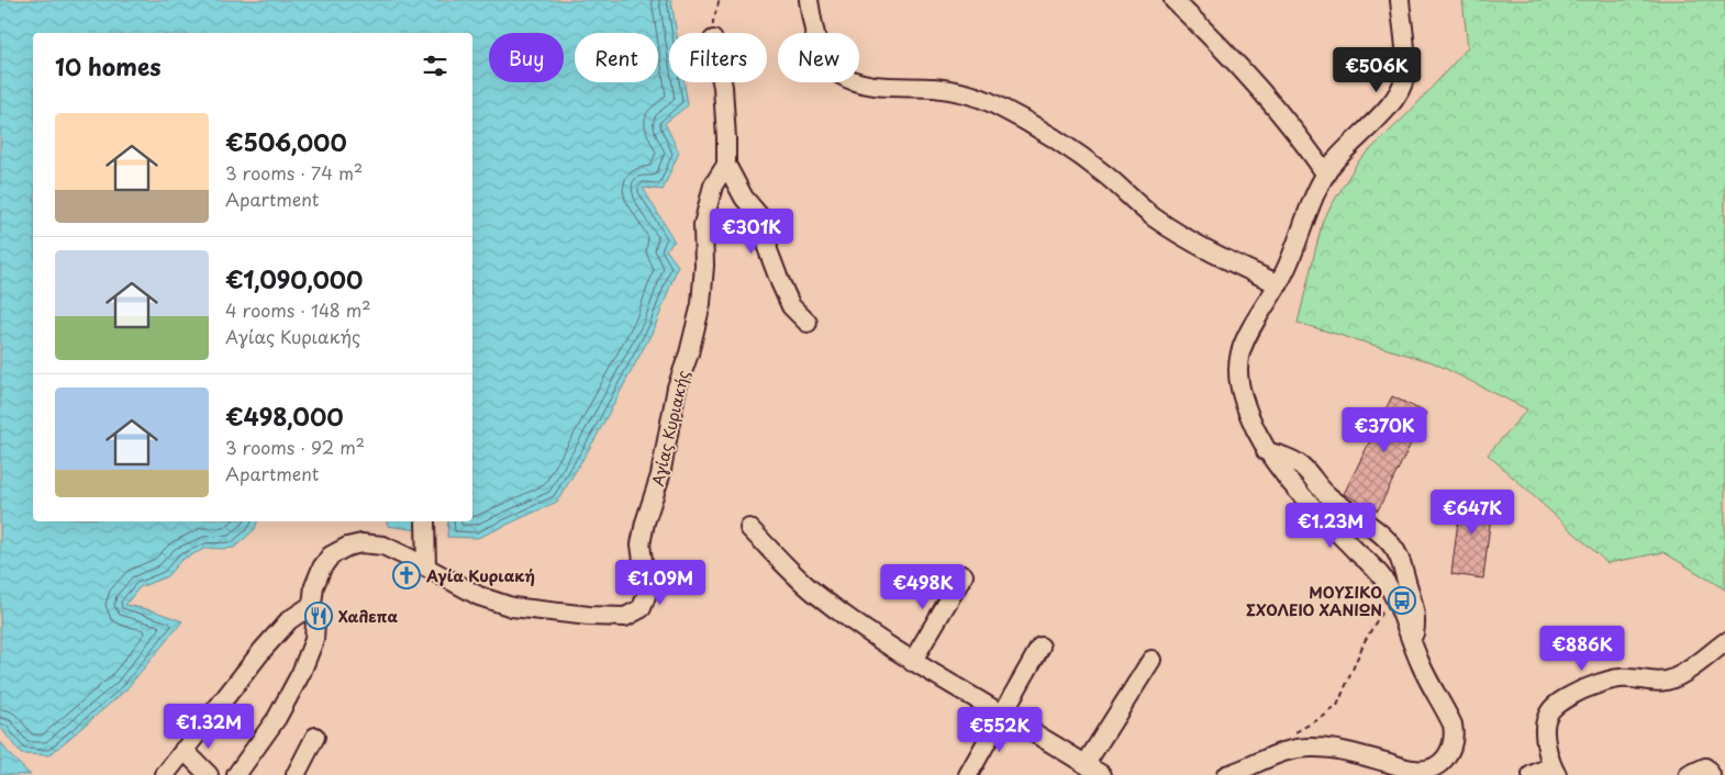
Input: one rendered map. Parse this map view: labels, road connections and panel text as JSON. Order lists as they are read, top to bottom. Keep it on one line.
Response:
{"streets":{"street":["Αγίας Κυριακής"]},"places":{"church":["Αγία Κυριακή"],"bus stop":["ΜΟΥΣΙΚΟ ΣΧΟΛΕΙΟ ΧΑΝΙΩΝ"],"restaurant":["Χαλεπα"]},"page":{"chip":["Buy","Rent","Filters","New"],"heading":"10 homes","price":["€506K","€301K","€370K","€647K","€1.23M","€1.09M","€498K","€886K","€1.32M","€552K"],"list":[{"name":"€506,000","note":"3 rooms · 74 m² · Apartment"},{"name":"€1,090,000","note":"4 rooms · 148 m² · Αγίας Κυριακής"},{"name":"€498,000","note":"3 rooms · 92 m² · Apartment"}]}}
